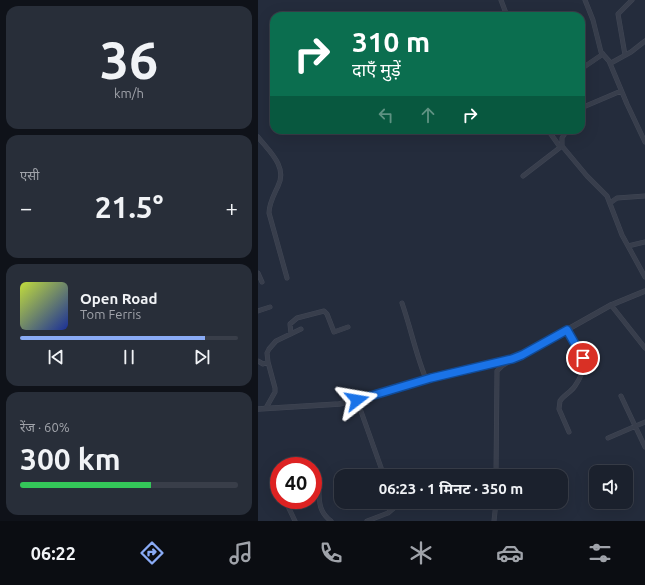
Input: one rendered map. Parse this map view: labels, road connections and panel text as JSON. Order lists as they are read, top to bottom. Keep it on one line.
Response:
{"page":{"tile":[["36","km/h"],"एसी",["रेंज · 60%","300 km"]],"turn":["310 m","दाएँ मुड़ें"],"heat":["−","21.5°","+"],"song":["Open Road","Tom Ferris"],"limit":"40","trip":"06:23 · 1 मिनट · 350 m","tabs":"06:22"}}
